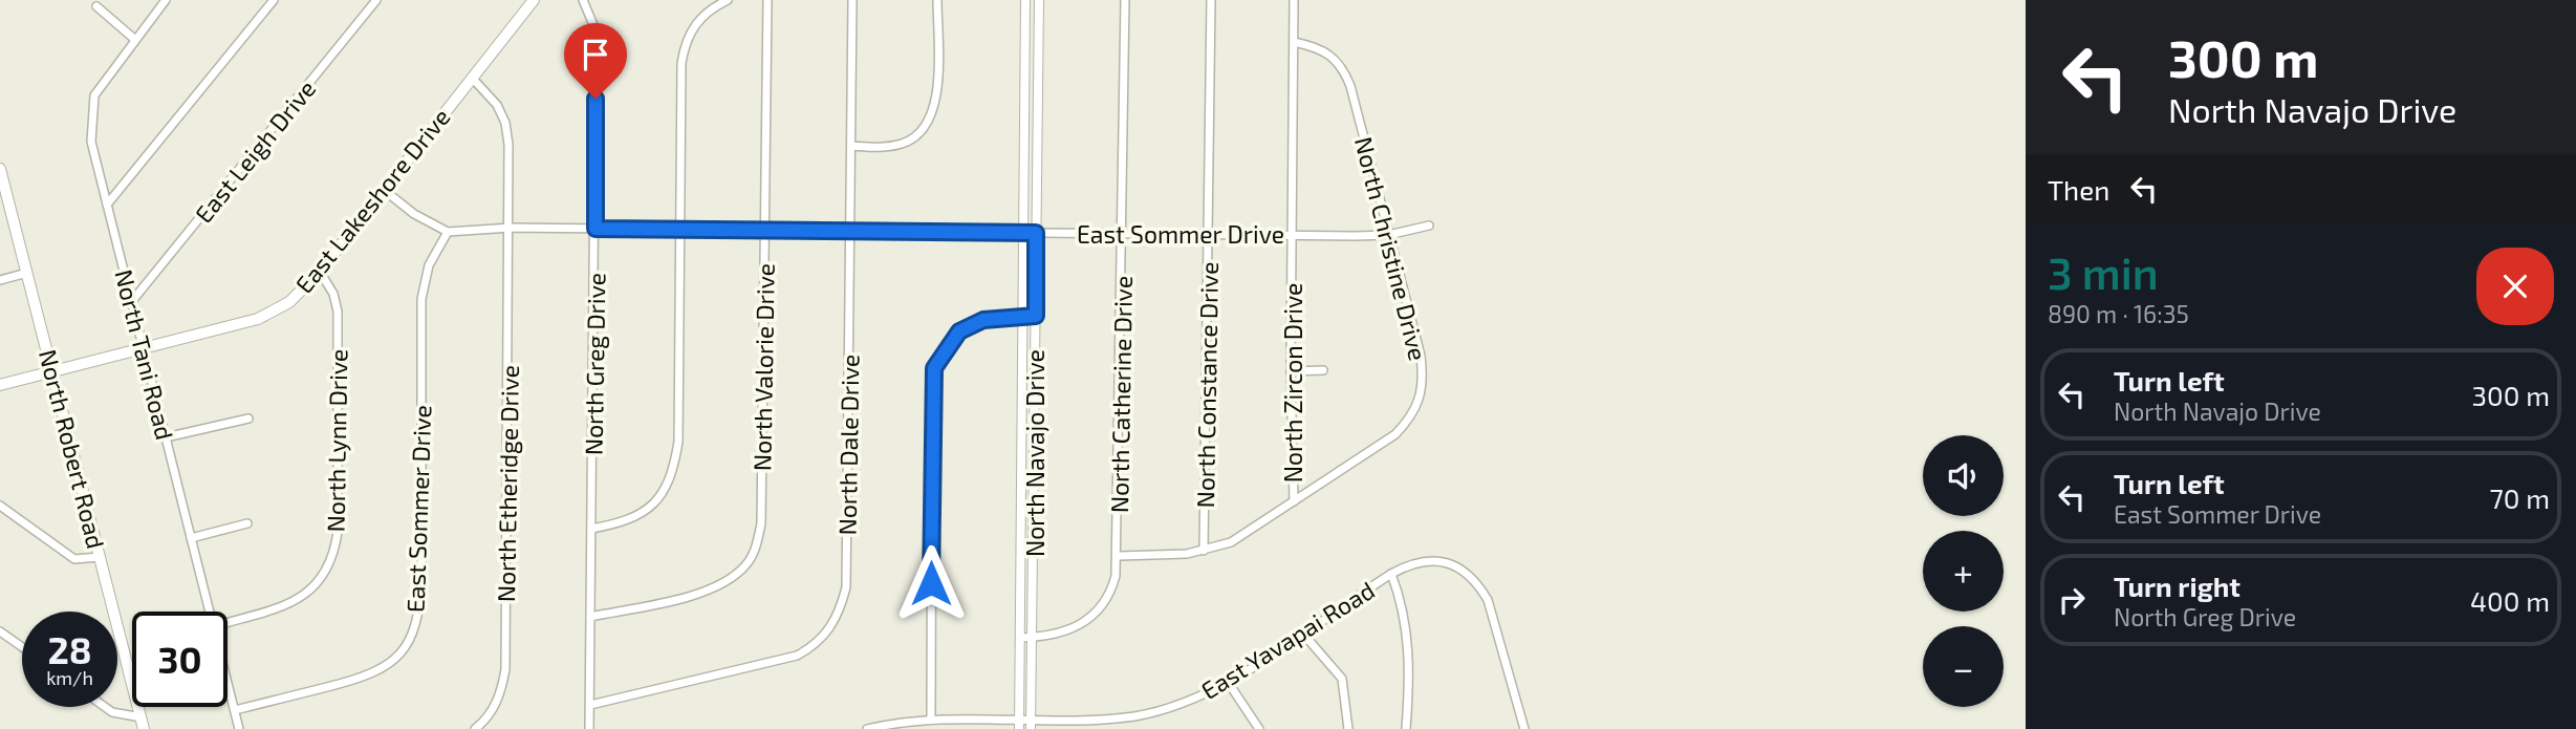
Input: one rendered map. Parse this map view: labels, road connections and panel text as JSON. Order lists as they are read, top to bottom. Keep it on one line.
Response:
{"streets":{"main road":["East Lakeshore Drive","North Robert Road"],"street":["East Leigh Drive","East Sommer Drive","North Christine Drive","North Tani Road","North Greg Drive","North Valorie Drive","North Zircon Drive","North Constance Drive","North Catherine Drive","North Lynn Drive","North Dale Drive","North Navajo Drive","North Etheridge Drive","East Yavapai Road"]},"crossings":[["East Leigh Drive","North Tani Road"],["East Lakeshore Drive","North Tani Road"],["East Lakeshore Drive","North Lynn Drive"],["East Lakeshore Drive","North Robert Road"],["East Lakeshore Drive","North Etheridge Drive"],["East Sommer Drive","North Christine Drive"],["East Sommer Drive","North Tani Road"],["East Sommer Drive","North Greg Drive"],["East Sommer Drive","North Valorie Drive"],["East Sommer Drive","North Zircon Drive"],["East Sommer Drive","North Constance Drive"],["East Sommer Drive","North Catherine Drive"],["East Sommer Drive","North Dale Drive"],["East Sommer Drive","North Navajo Drive"],["East Sommer Drive","North Etheridge Drive"],["North Christine Drive","North Zircon Drive"],["North Christine Drive","North Constance Drive"],["North Christine Drive","North Catherine Drive"],["North Greg Drive","North Valorie Drive"],["North Greg Drive","North Dale Drive"],["North Catherine Drive","North Navajo Drive"],["North Navajo Drive","East Yavapai Road"]],"page":{"turn":["300 m","North Navajo Drive"],"then":"Then","heading":["3 min","890 m · 16:35"],"list":[{"name":"Turn left","note":"North Navajo Drive","value":"300 m"},{"name":"Turn left","note":"East Sommer Drive","value":"70 m"},{"name":"Turn right","note":"North Greg Drive","value":"400 m"}],"map_buttons":["+","−"],"speed":"28 km/h","limit":"30"}}
